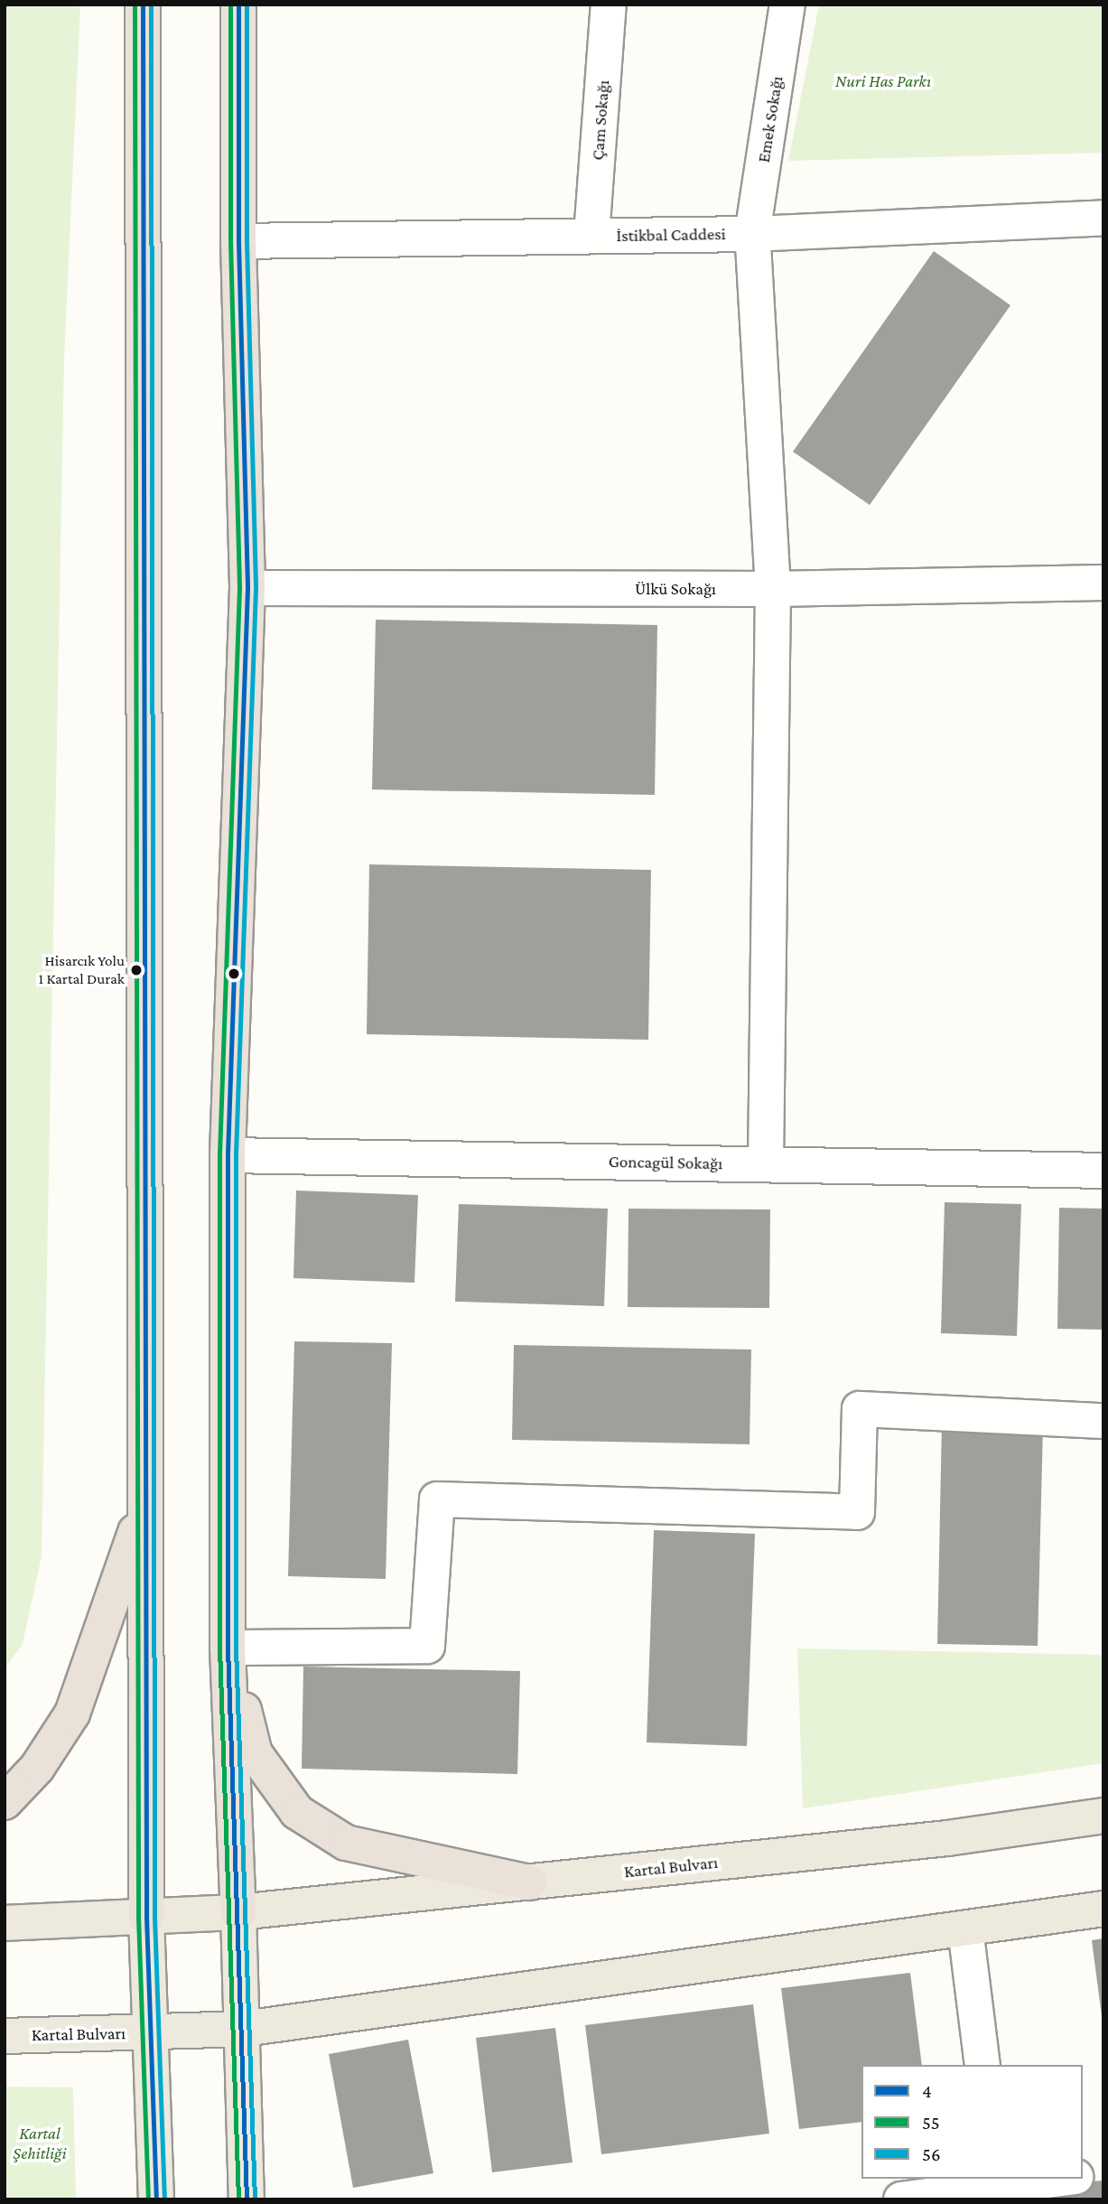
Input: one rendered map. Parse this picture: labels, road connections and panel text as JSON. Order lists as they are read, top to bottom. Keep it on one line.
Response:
{"streets":{"main road":["Kartal Bulvarı"],"street":["Emek Sokağı","Çam Sokağı","İstikbal Caddesi","Ülkü Sokağı","Goncagül Sokağı"]},"crossings":[["Emek Sokağı","İstikbal Caddesi"],["Emek Sokağı","Ülkü Sokağı"],["Emek Sokağı","Goncagül Sokağı"],["Çam Sokağı","İstikbal Caddesi"]],"parks":["Nuri Has Parkı","Kartal Şehitliği"],"places":["Hisarcık Yolu 1 Kartal Durak"],"lines":["transit line 4","transit line 55","transit line 56"],"legend":["4","55","56"]}
